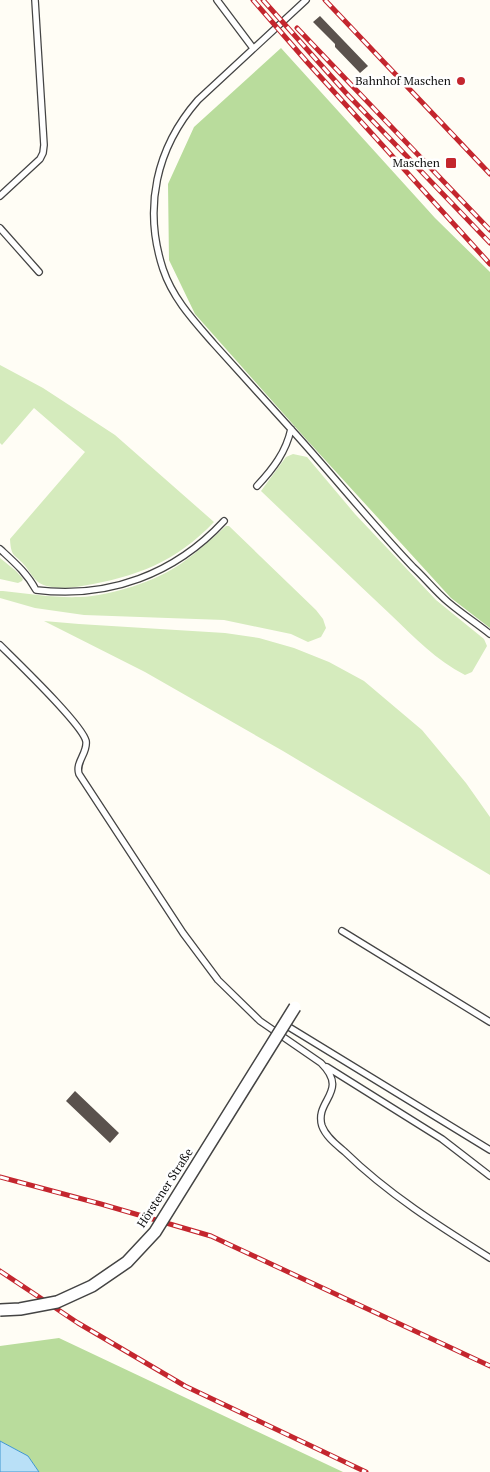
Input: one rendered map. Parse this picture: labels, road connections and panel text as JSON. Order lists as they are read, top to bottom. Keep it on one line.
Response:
{"streets":{"street":["Hörstener Straße"]},"places":{"other":["Bahnhof Maschen"],"transit":["Maschen"]}}
